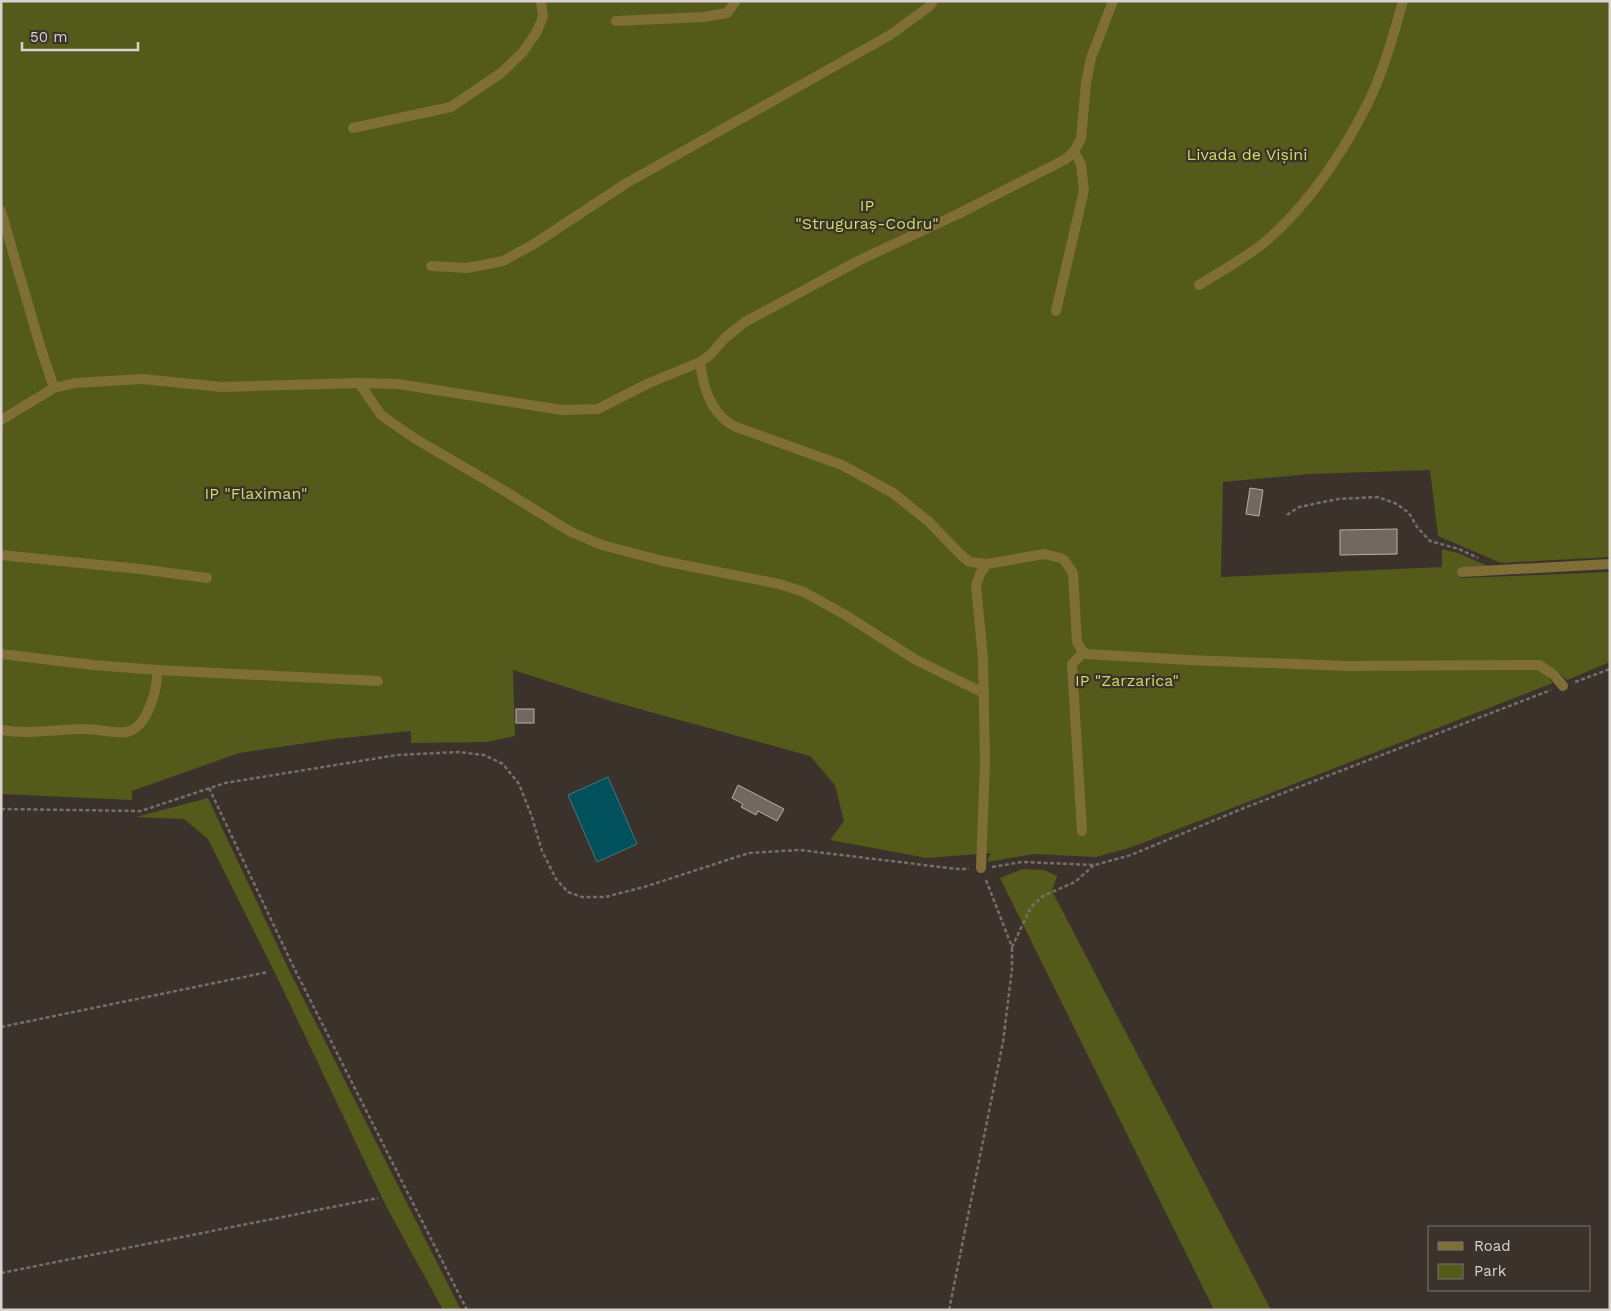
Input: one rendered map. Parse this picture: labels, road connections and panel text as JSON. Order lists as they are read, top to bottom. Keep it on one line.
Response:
{"parks":["Livada de Vișini","IP \"Struguraș-Codru\"","IP \"Flaximan\"","IP \"Zarzarica\""],"legend":["Road","Park"],"scale_bar":"50 m"}
